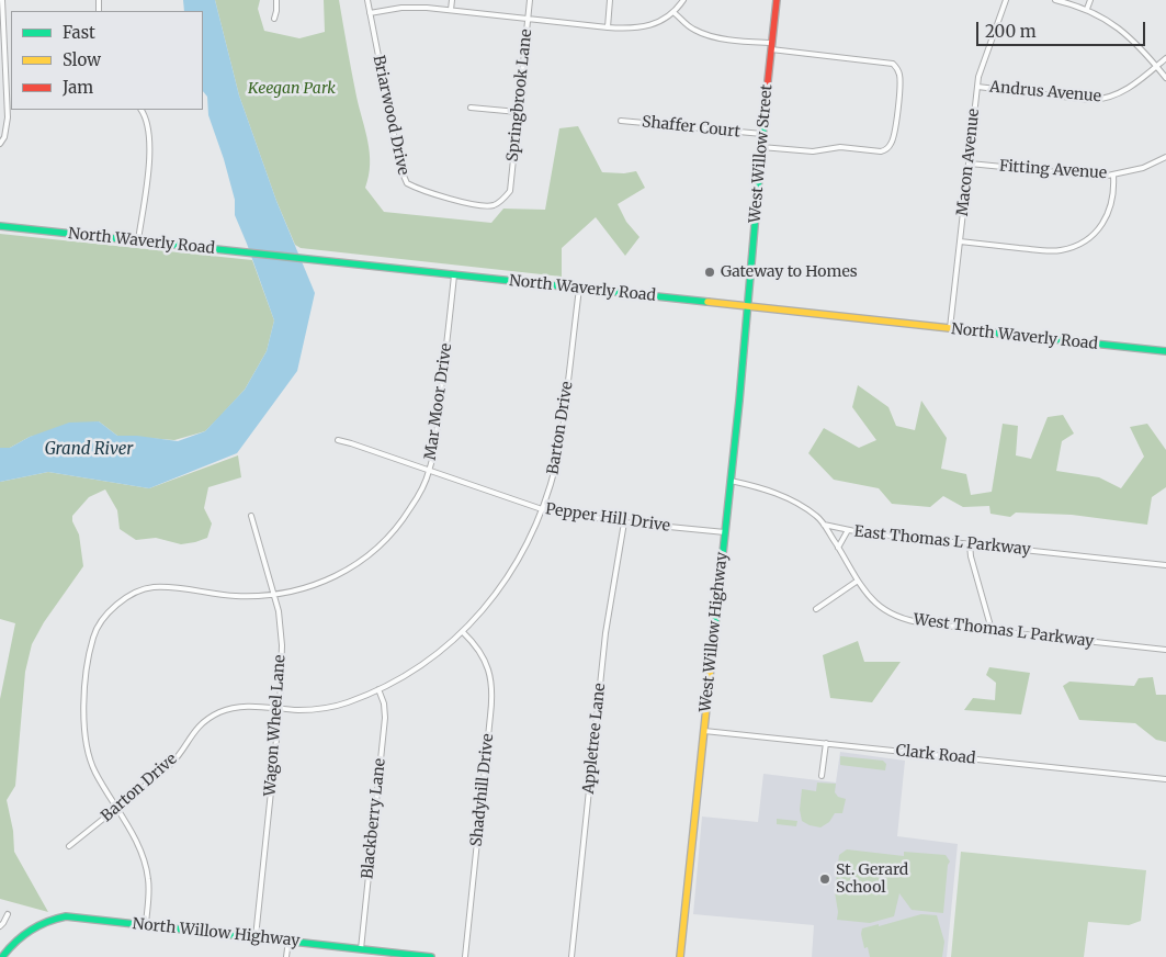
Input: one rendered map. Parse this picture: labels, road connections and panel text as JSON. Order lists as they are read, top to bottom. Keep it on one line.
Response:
{"streets":{"street":["Andrus Avenue","Springbrook Lane","Briarwood Drive","Shaffer Court","West Willow Street","Macon Avenue","Fitting Avenue","North Waverly Road","Mar Moor Drive","Barton Drive","Pepper Hill Drive","East Thomas L Parkway","West Thomas L Parkway","West Willow Highway","Wagon Wheel Lane","Appletree Lane","Clark Road","Shadyhill Drive","Blackberry Lane","North Willow Highway"]},"crossings":[["Andrus Avenue","Macon Avenue"],["Springbrook Lane","Briarwood Drive"],["Shaffer Court","West Willow Street"],["West Willow Street","North Waverly Road"],["West Willow Street","West Willow Highway"],["Macon Avenue","Fitting Avenue"],["Macon Avenue","North Waverly Road"],["North Waverly Road","Mar Moor Drive"],["North Waverly Road","Barton Drive"],["North Waverly Road","West Willow Highway"],["Mar Moor Drive","Barton Drive"],["Mar Moor Drive","Pepper Hill Drive"],["Mar Moor Drive","Wagon Wheel Lane"],["Mar Moor Drive","North Willow Highway"],["Barton Drive","Pepper Hill Drive"],["Barton Drive","Wagon Wheel Lane"],["Barton Drive","Shadyhill Drive"],["Barton Drive","Blackberry Lane"],["Pepper Hill Drive","West Willow Highway"],["Pepper Hill Drive","Appletree Lane"],["East Thomas L Parkway","West Thomas L Parkway"],["East Thomas L Parkway","West Willow Highway"],["West Willow Highway","Clark Road"],["Wagon Wheel Lane","North Willow Highway"],["Blackberry Lane","North Willow Highway"]],"water":["Grand River"],"parks":["Keegan Park"],"places":["Gateway to Homes","St. Gerard School"],"legend":["Fast","Slow","Jam"],"scale_bar":"200 m"}
